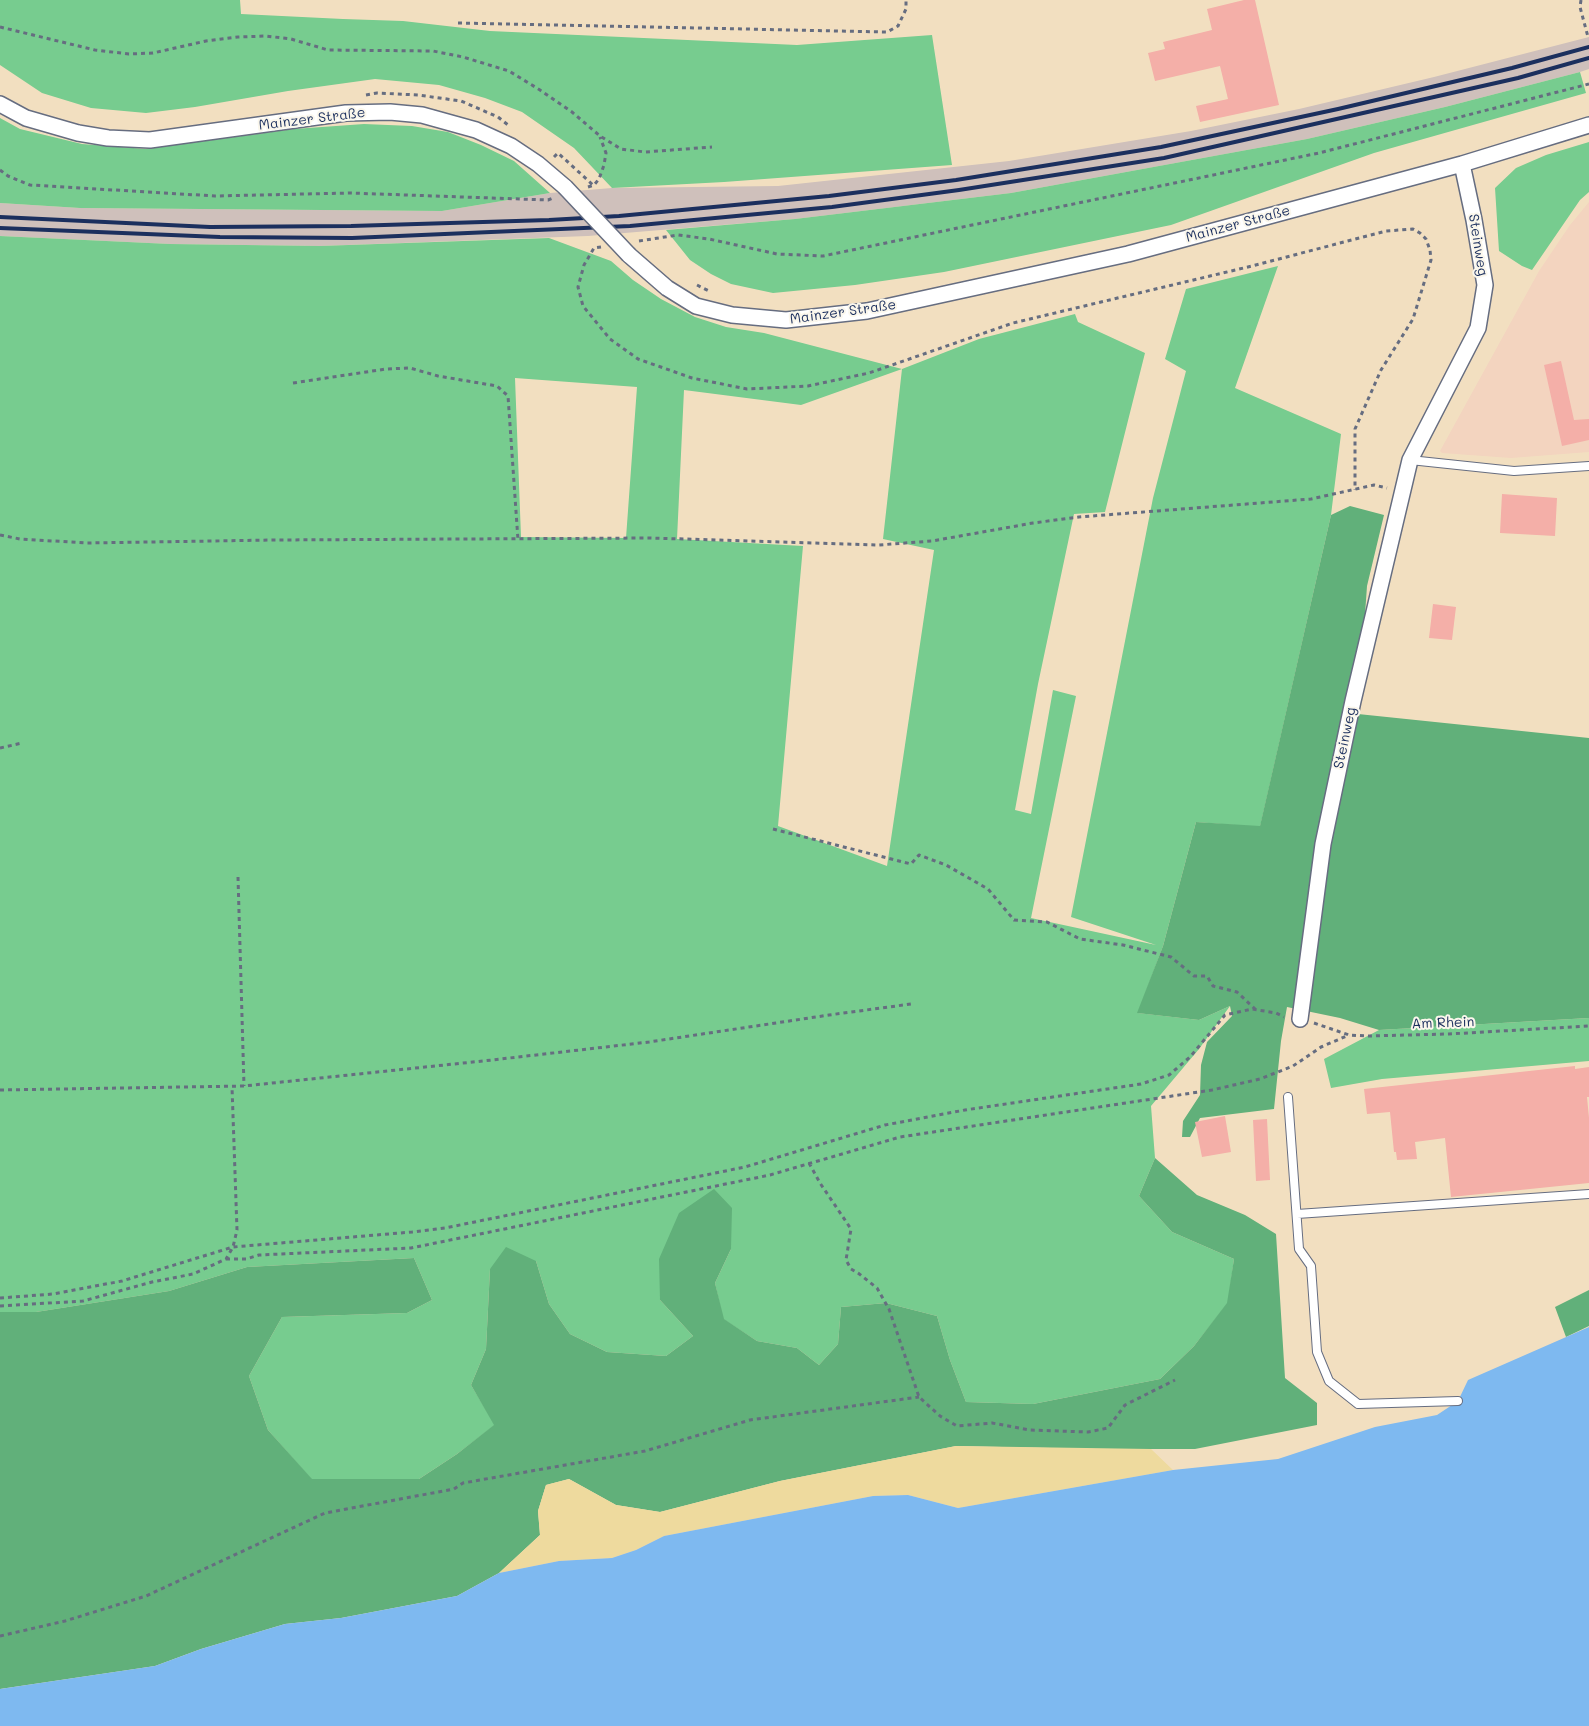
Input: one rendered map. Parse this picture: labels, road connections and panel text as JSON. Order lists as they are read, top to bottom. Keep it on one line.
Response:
{"streets":{"street":["Mainzer Straße","Steinweg"],"path":["Am Rhein"]},"crossings":[["Mainzer Straße","Steinweg"],["Steinweg","Am Rhein"]]}
